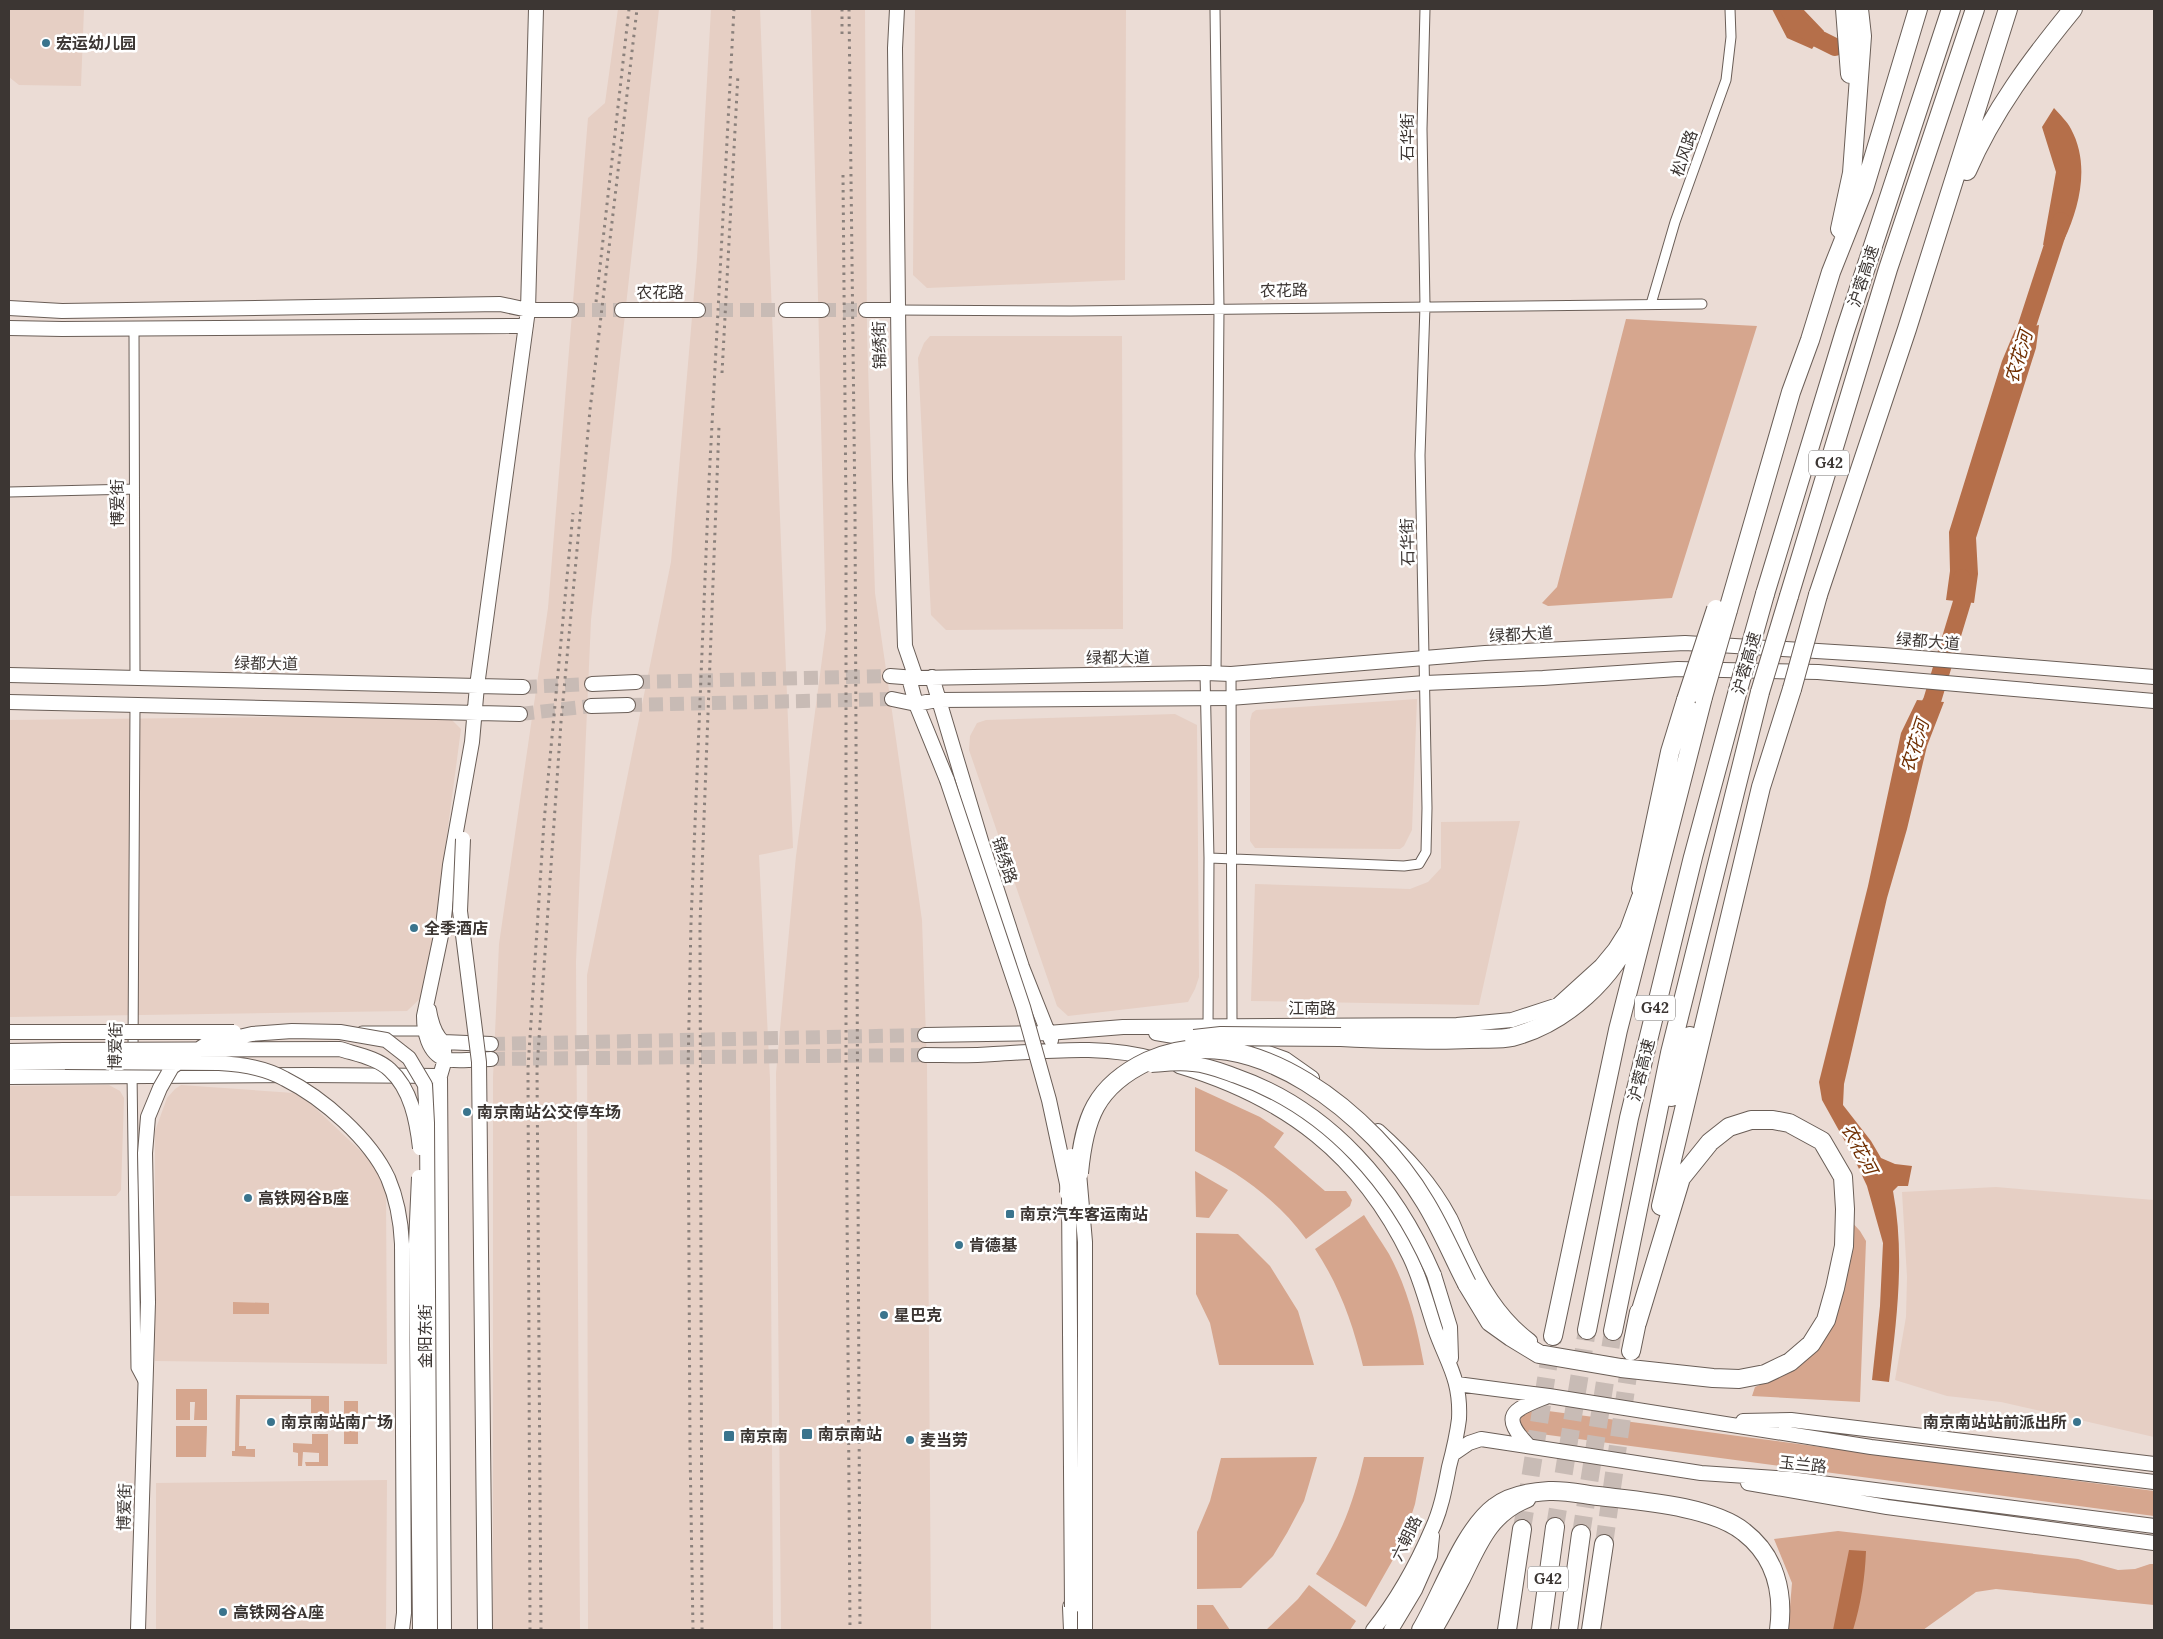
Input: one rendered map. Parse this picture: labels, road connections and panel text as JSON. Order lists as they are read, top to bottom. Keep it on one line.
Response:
{"streets":{"highway":["沪蓉高速","G42"],"main road":["农花路","锦绣街","博爱街","绿都大道","锦绣路","江南路","金阳东街","玉兰路","六朝路"],"street":["石华街","松风路"]},"crossings":[["石华街","农花路"],["石华街","绿都大道"],["松风路","农花路"],["农花路","锦绣街"],["锦绣街","绿都大道"],["博爱街","绿都大道"],["绿都大道","锦绣路"],["锦绣路","江南路"],["玉兰路","六朝路"]],"water":["农花河"],"places":{"other":["宏运幼儿园","全季酒店","南京南站公交停车场","高铁网谷B座","肯德基","星巴克","南京南站南广场","南京南站站前派出所","麦当劳","高铁网谷A座"],"transit":["南京汽车客运南站","南京南站","南京南"]}}
